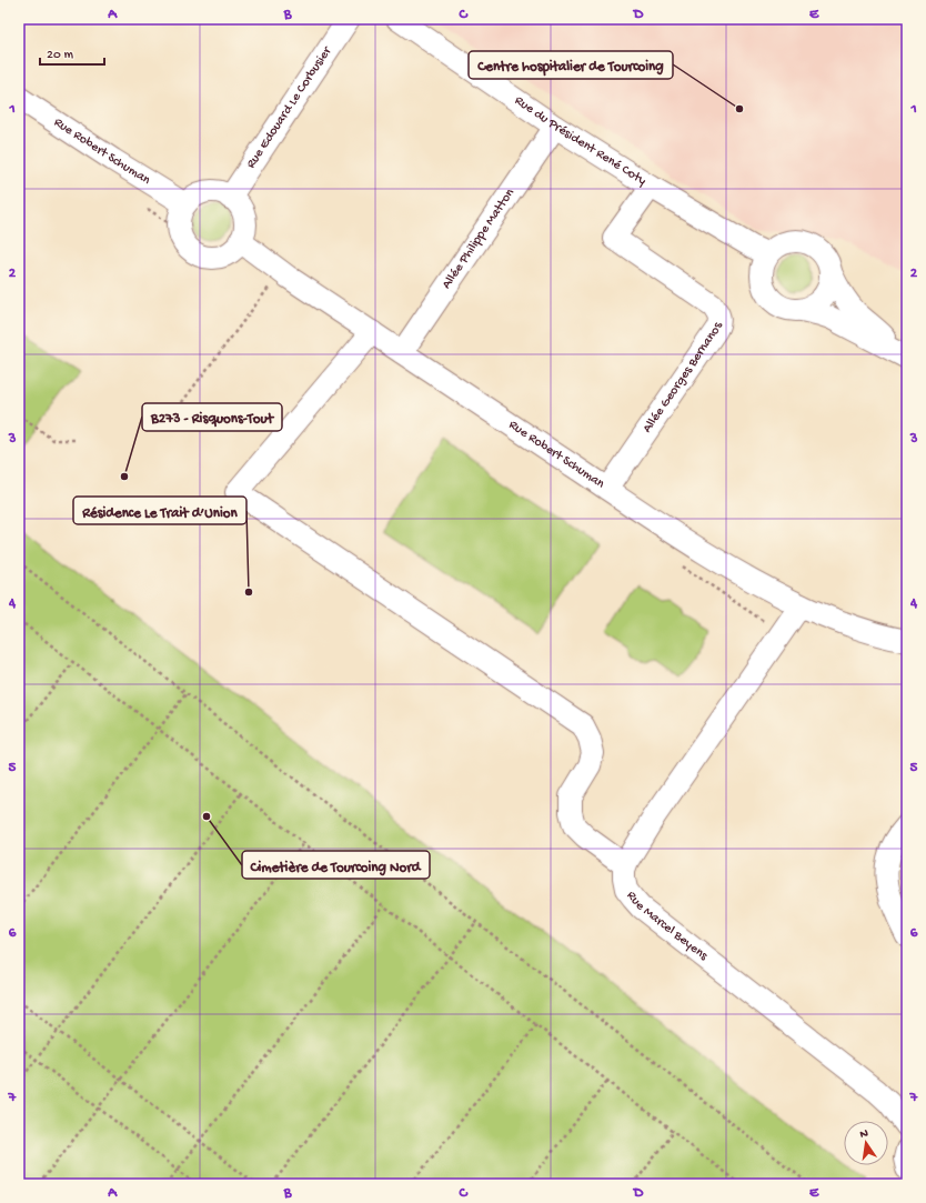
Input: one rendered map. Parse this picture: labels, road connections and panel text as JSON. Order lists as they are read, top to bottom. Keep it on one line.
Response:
{"streets":{"street":["Rue Edouard Le Corbusier","Rue du Président René Coty","Rue Robert Schuman","Allée Philippe Matton","Allée Georges Bernanos","Rue Marcel Beyens"]},"crossings":[["Rue Edouard Le Corbusier","Rue Robert Schuman"],["Rue du Président René Coty","Allée Philippe Matton"],["Rue du Président René Coty","Allée Georges Bernanos"],["Rue Robert Schuman","Allée Philippe Matton"],["Rue Robert Schuman","Allée Georges Bernanos"]],"places":["Centre hospitalier de Tourcoing","B273 - Risquons-Tout","Résidence Le Trait d’Union","Cimetière de Tourcoing Nord"],"scale_bar":"20 m","north":"top","grid":{"columns":["A","B","C","D","E"],"rows":["1","2","3","4","5","6","7"]}}
